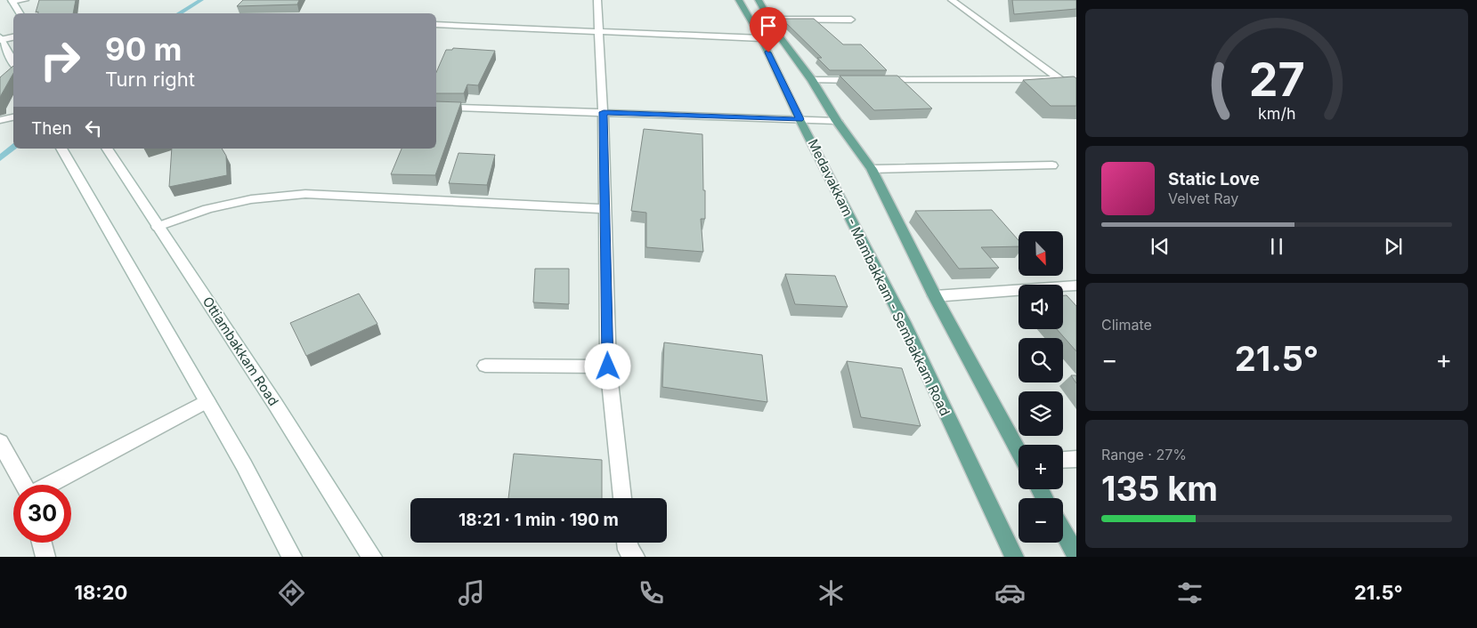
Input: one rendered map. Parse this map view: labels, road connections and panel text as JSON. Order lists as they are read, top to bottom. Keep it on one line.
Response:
{"streets":{"main road":["Medavakkam - Mambakkam - Sembakkam Road"],"street":["Ottiambakkam Road"]},"north":"bottom right","page":{"turn":["90 m","Turn right"],"then":"Then","song":["Static Love","Velvet Ray"],"map_buttons":["+","−"],"tile":["Climate",["Range · 27%","135 km"]],"heat":["−","21.5°","+"],"limit":"30","trip":"18:21 · 1 min · 190 m","tabs":["18:20","21.5°"],"gauge":["27","km/h"]}}
